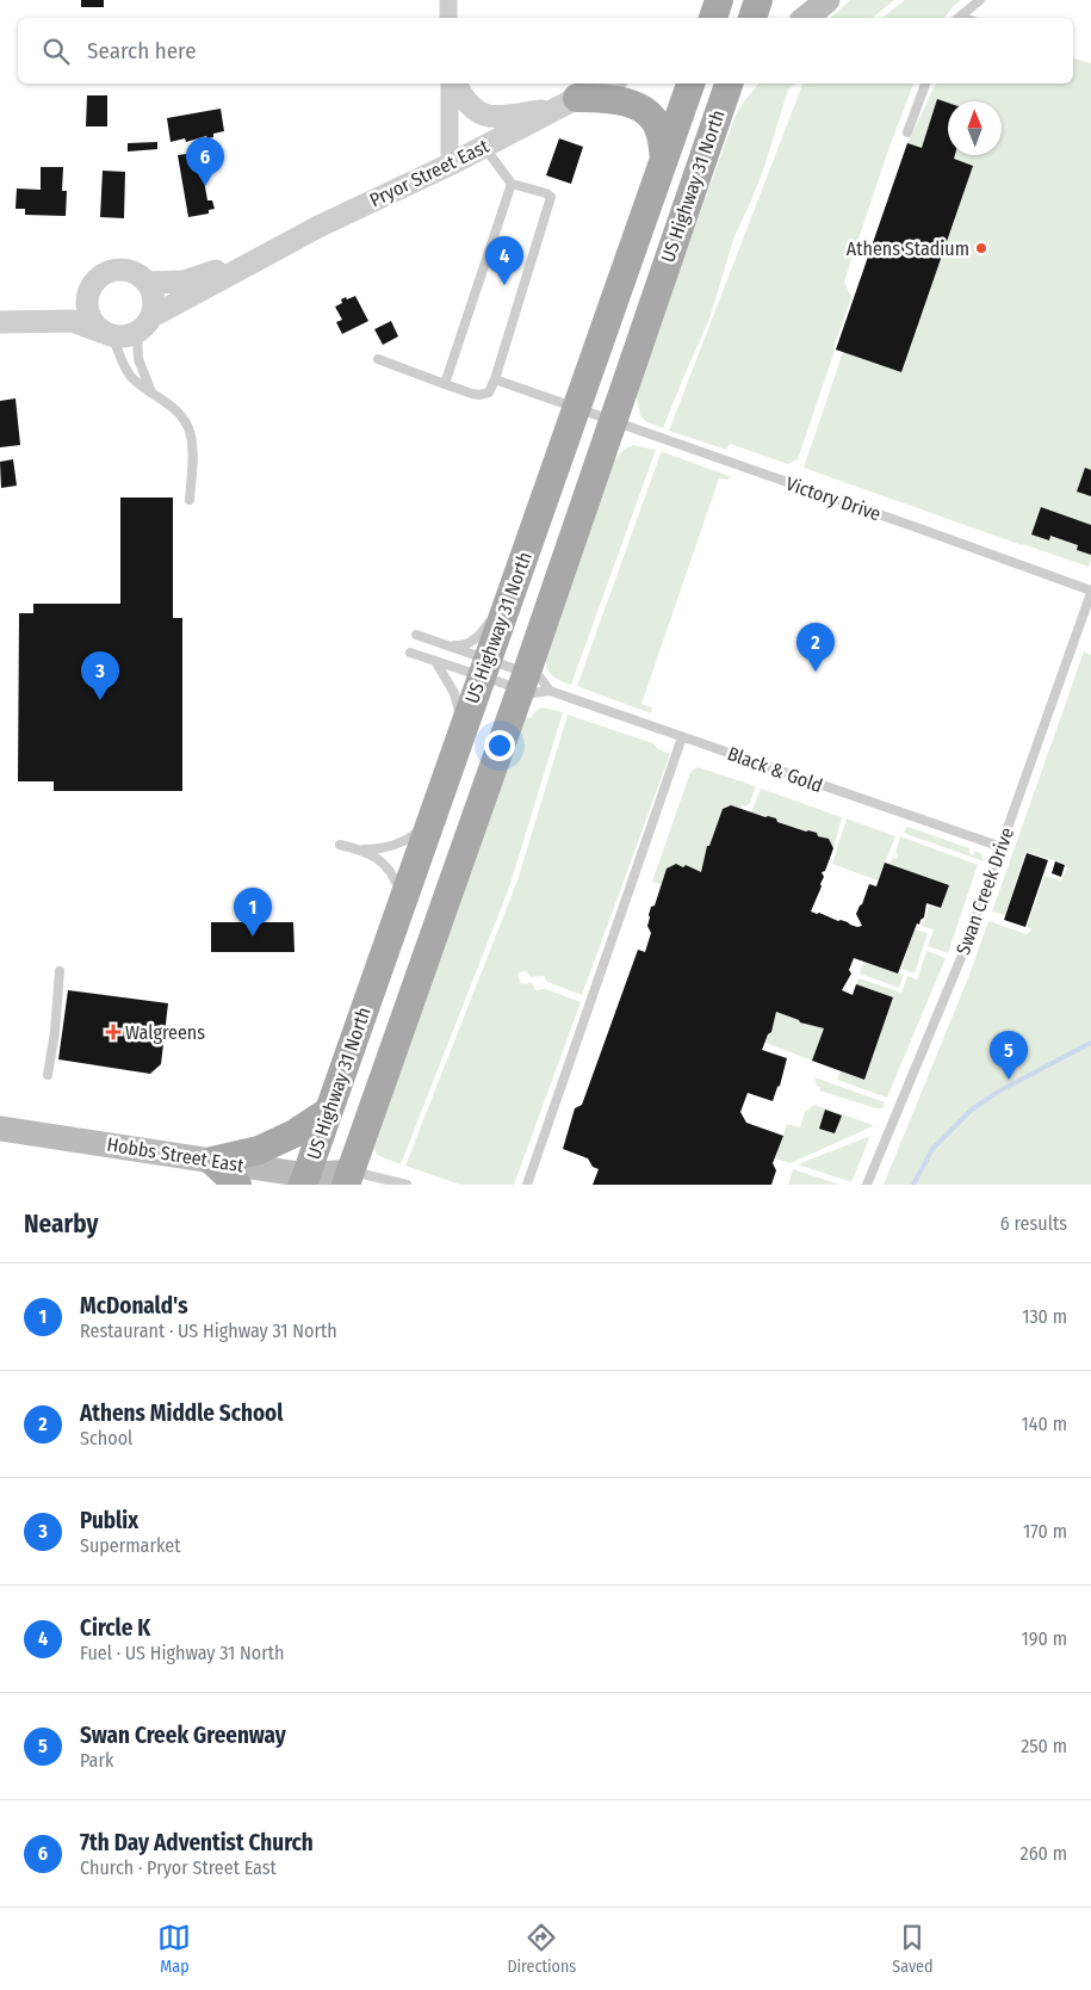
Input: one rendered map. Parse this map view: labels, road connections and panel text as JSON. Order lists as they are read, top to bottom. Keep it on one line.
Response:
{"streets":{"main road":["US Highway 31 North","Hobbs Street East"],"street":["Pryor Street East"],"lane":["Victory Drive","Black & Gold","Swan Creek Drive"]},"crossings":[["US Highway 31 North","Victory Drive"],["US Highway 31 North","Black & Gold"],["US Highway 31 North","Hobbs Street East"],["Victory Drive","Swan Creek Drive"],["Black & Gold","Swan Creek Drive"]],"places":{"other":["Athens Stadium"],"health":["Walgreens"]},"north":"top","page":{"search":"Search here","pins":["6","4","2","3","1","5"],"heading":["Nearby","6 results"],"list":[{"mark":"1","name":"McDonald's","note":"Restaurant · US Highway 31 North","value":"130 m"},{"mark":"2","name":"Athens Middle School","note":"School","value":"140 m"},{"mark":"3","name":"Publix","note":"Supermarket","value":"170 m"},{"mark":"4","name":"Circle K","note":"Fuel · US Highway 31 North","value":"190 m"},{"mark":"5","name":"Swan Creek Greenway","note":"Park","value":"250 m"},{"mark":"6","name":"7th Day Adventist Church","note":"Church · Pryor Street East","value":"260 m"}],"nav":["Map","Directions","Saved"]}}
